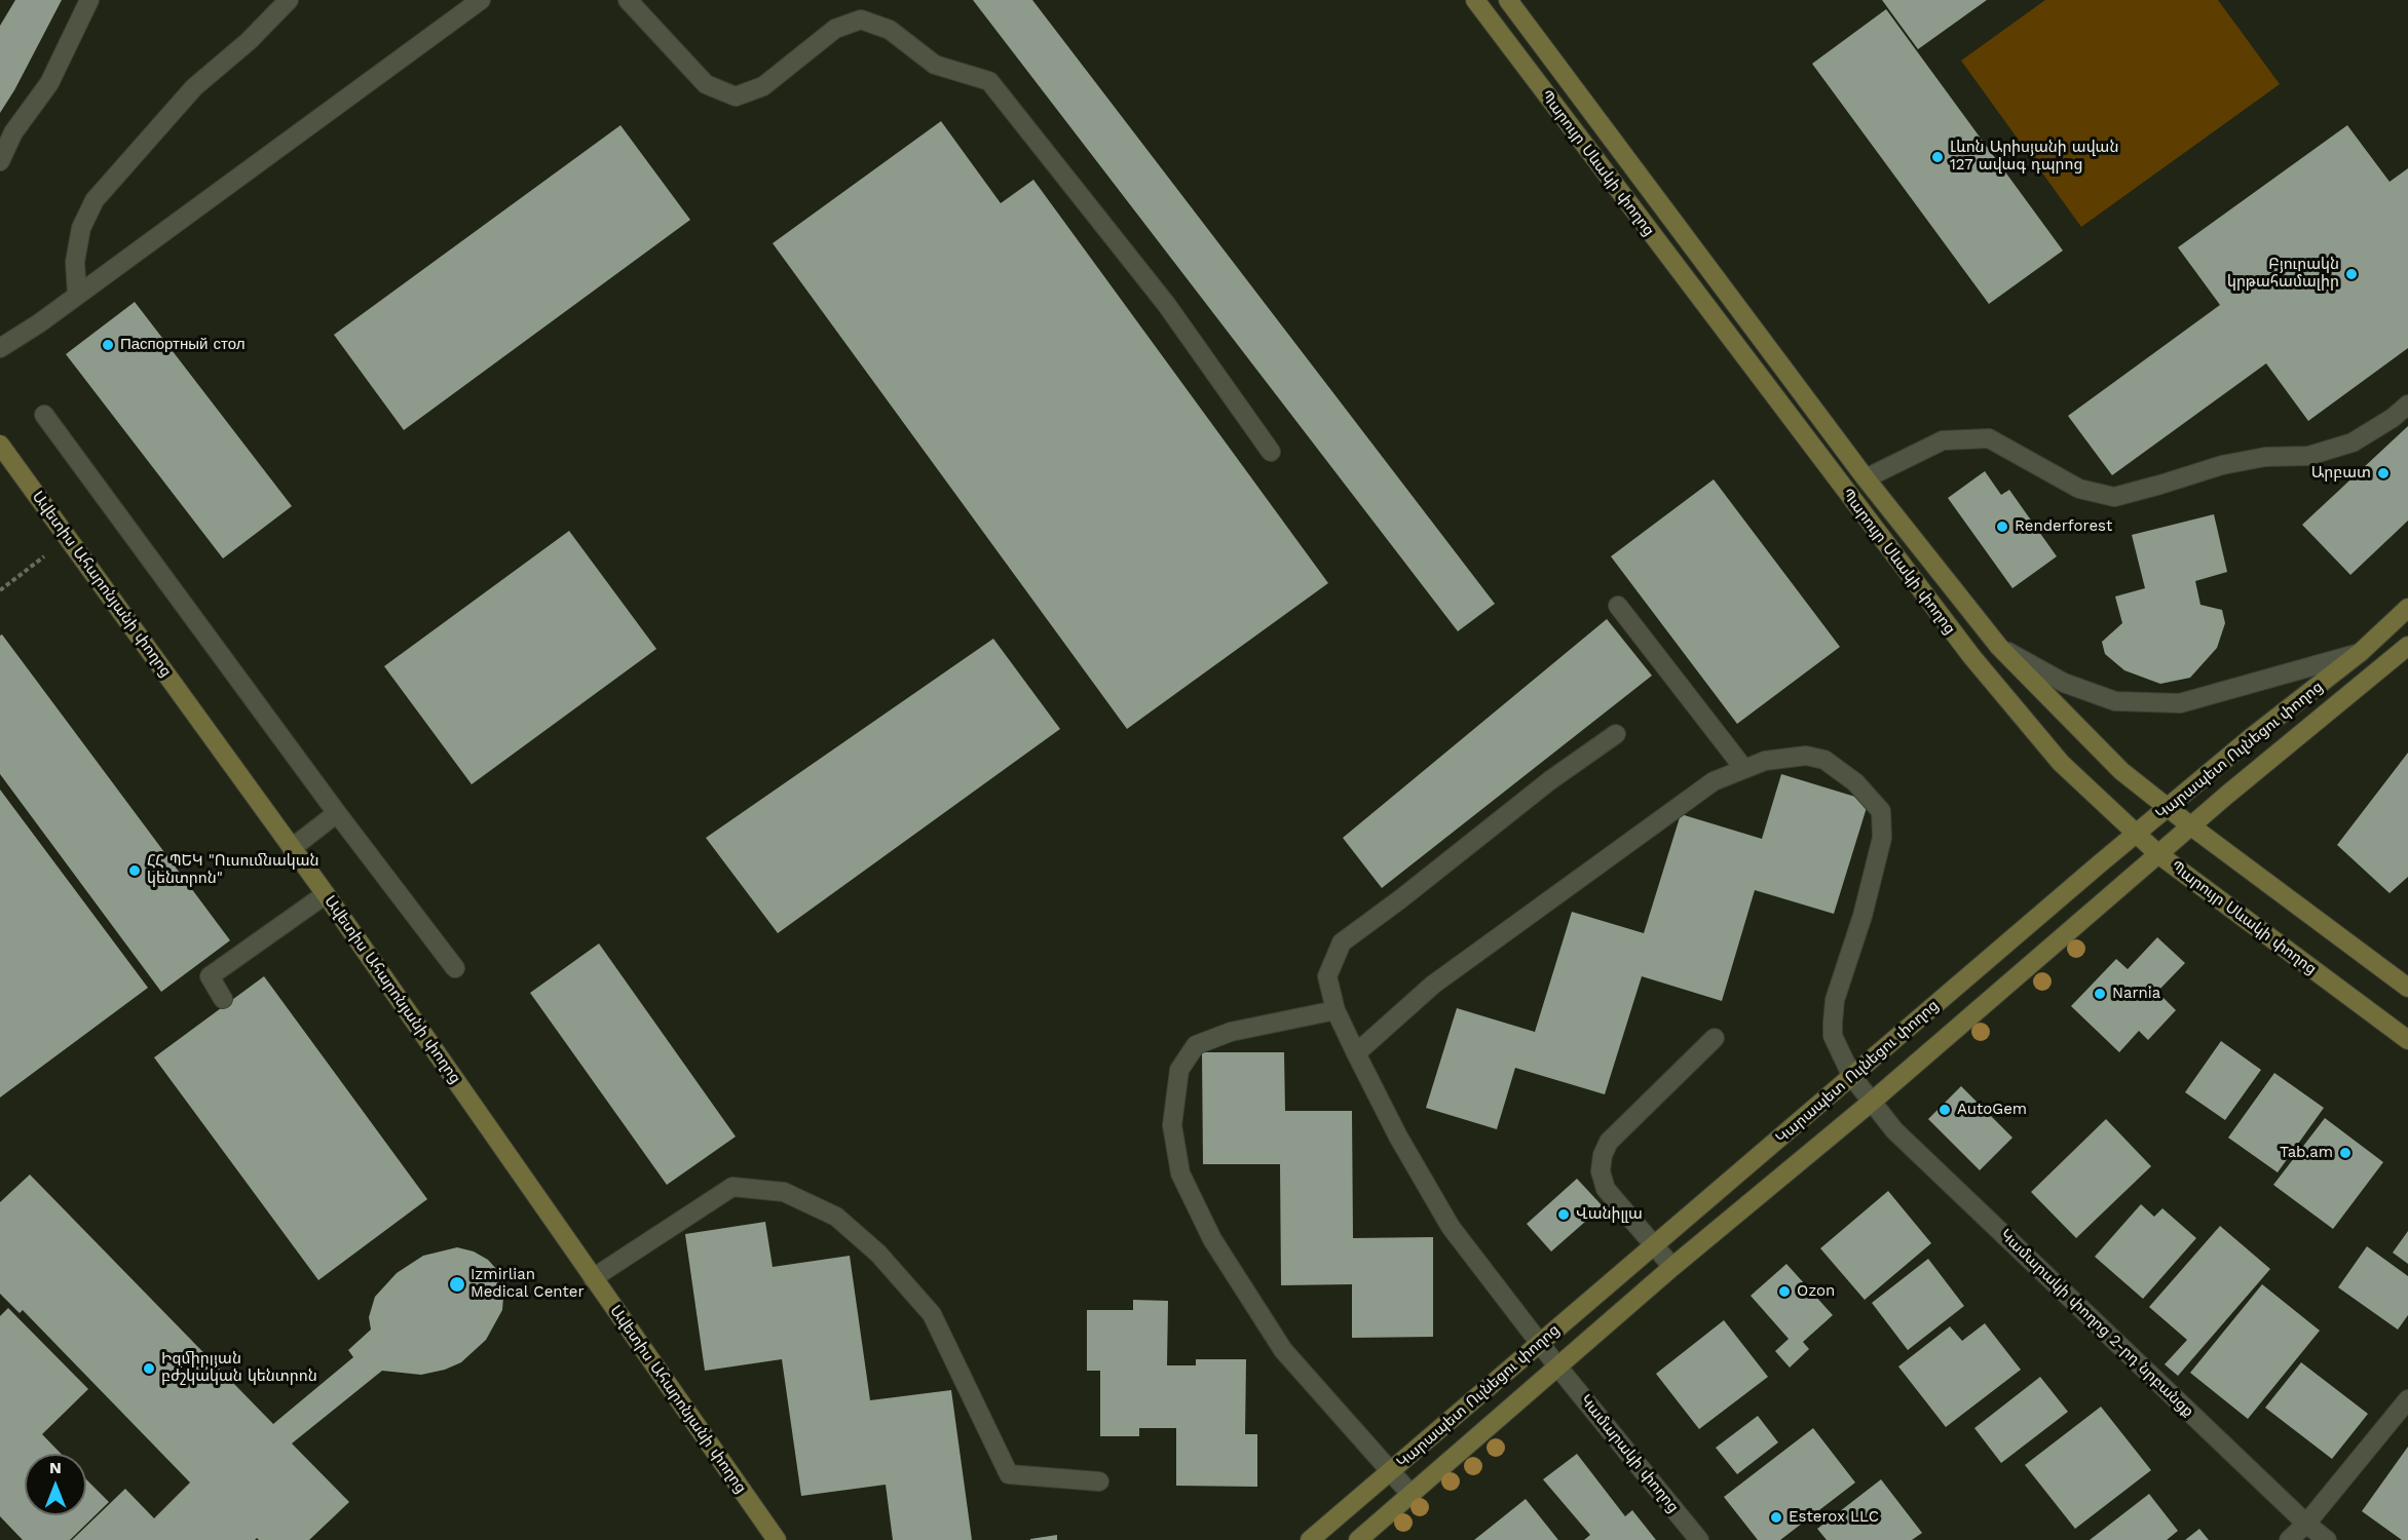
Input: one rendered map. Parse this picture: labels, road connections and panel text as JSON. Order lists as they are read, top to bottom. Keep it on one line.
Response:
{"streets":{"street":["Պարույր Սևակի փողոց","Ավետիս Ահարոնյանի փողոց","Կարապետ Ուլնեցու փողոց","Կամարակի փողոց 2-րդ նրբանցք","Կամարակի փողոց"]},"crossings":[["Պարույր Սևակի փողոց","Կարապետ Ուլնեցու փողոց"],["Կարապետ Ուլնեցու փողոց","Կամարակի փողոց 2-րդ նրբանցք"],["Կարապետ Ուլնեցու փողոց","Կամարակի փողոց"],["Կամարակի փողոց 2-րդ նրբանցք","Կամարակի փողոց"]],"places":["Լևոն Արիսյանի ավան 127 ավագ դպրոց","Բյուրակն կրթահամալիր","Паспортный стол","Արբատ","Renderforest","ՀՀ ՊԵԿ \"Ուսումնական կենտրոն\"","Narnia","AutoGem","Tab.am","Վանիլլա","Izmirlian Medical Center","Ozon","Իզմիրլյան բժշկական կենտրոն","Esterox LLC"],"north":"top"}
